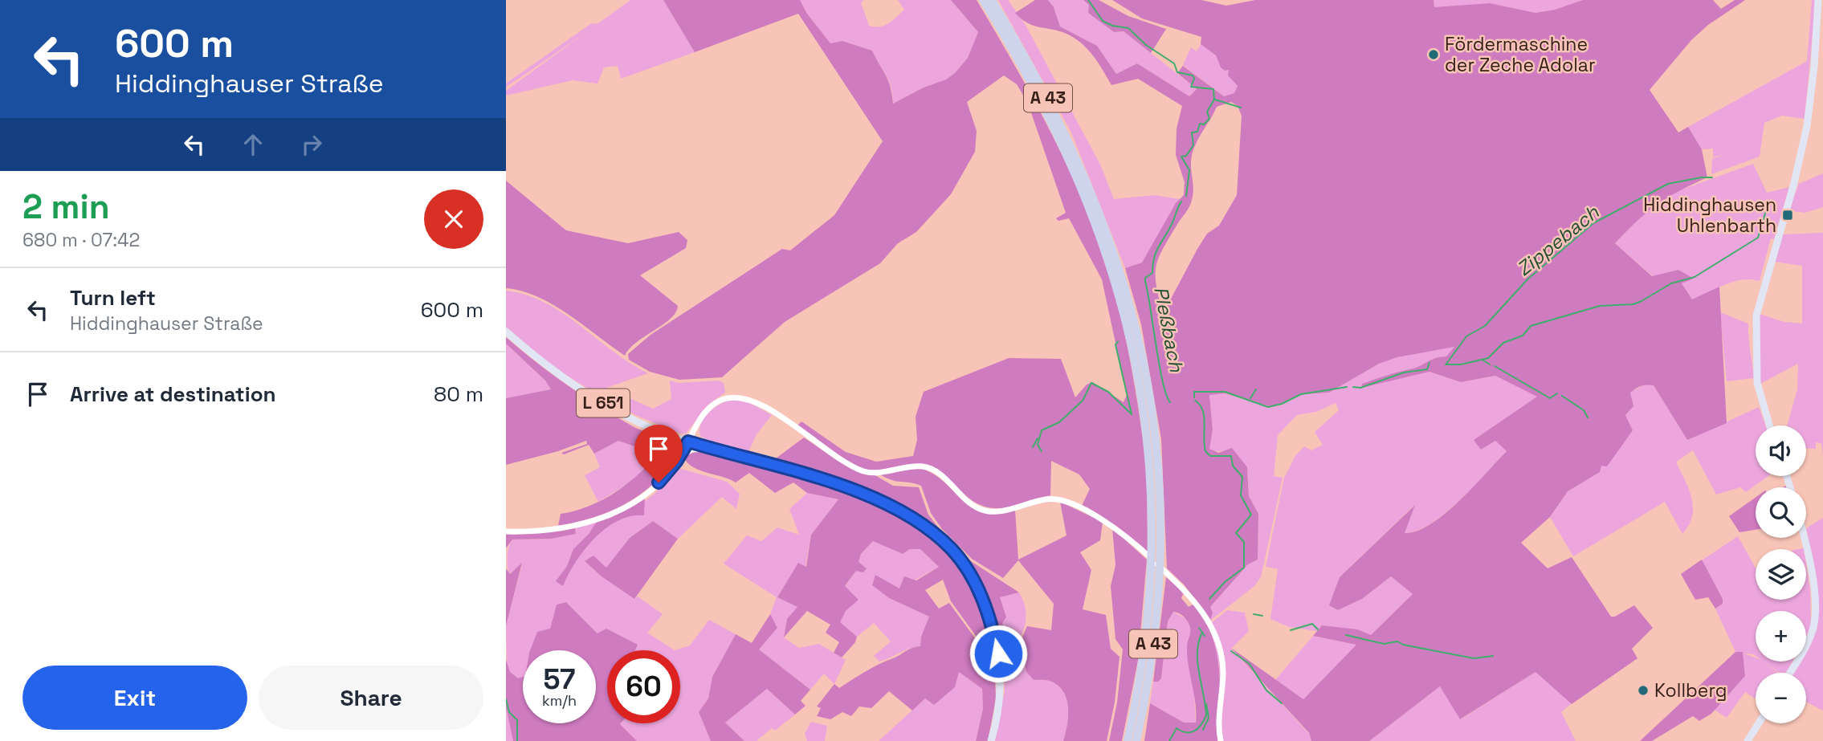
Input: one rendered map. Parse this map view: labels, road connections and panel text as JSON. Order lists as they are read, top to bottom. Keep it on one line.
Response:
{"streets":{"highway":["A 43"],"main road":["L 651"]},"water":["Zippebach","Pleßbach"],"places":{"other":["Fördermaschine der Zeche Adolar","Kollberg"],"transit":["Hiddinghausen Uhlenbarth"]},"page":{"turn":["600 m","Hiddinghauser Straße"],"heading":["2 min","680 m · 07:42"],"list":[{"name":"Turn left","note":"Hiddinghauser Straße","value":"600 m"},{"name":"Arrive at destination","value":"80 m"}],"map_buttons":["+","−"],"speed":"57 km/h","limit":"60","buttons":["Exit","Share"]}}
